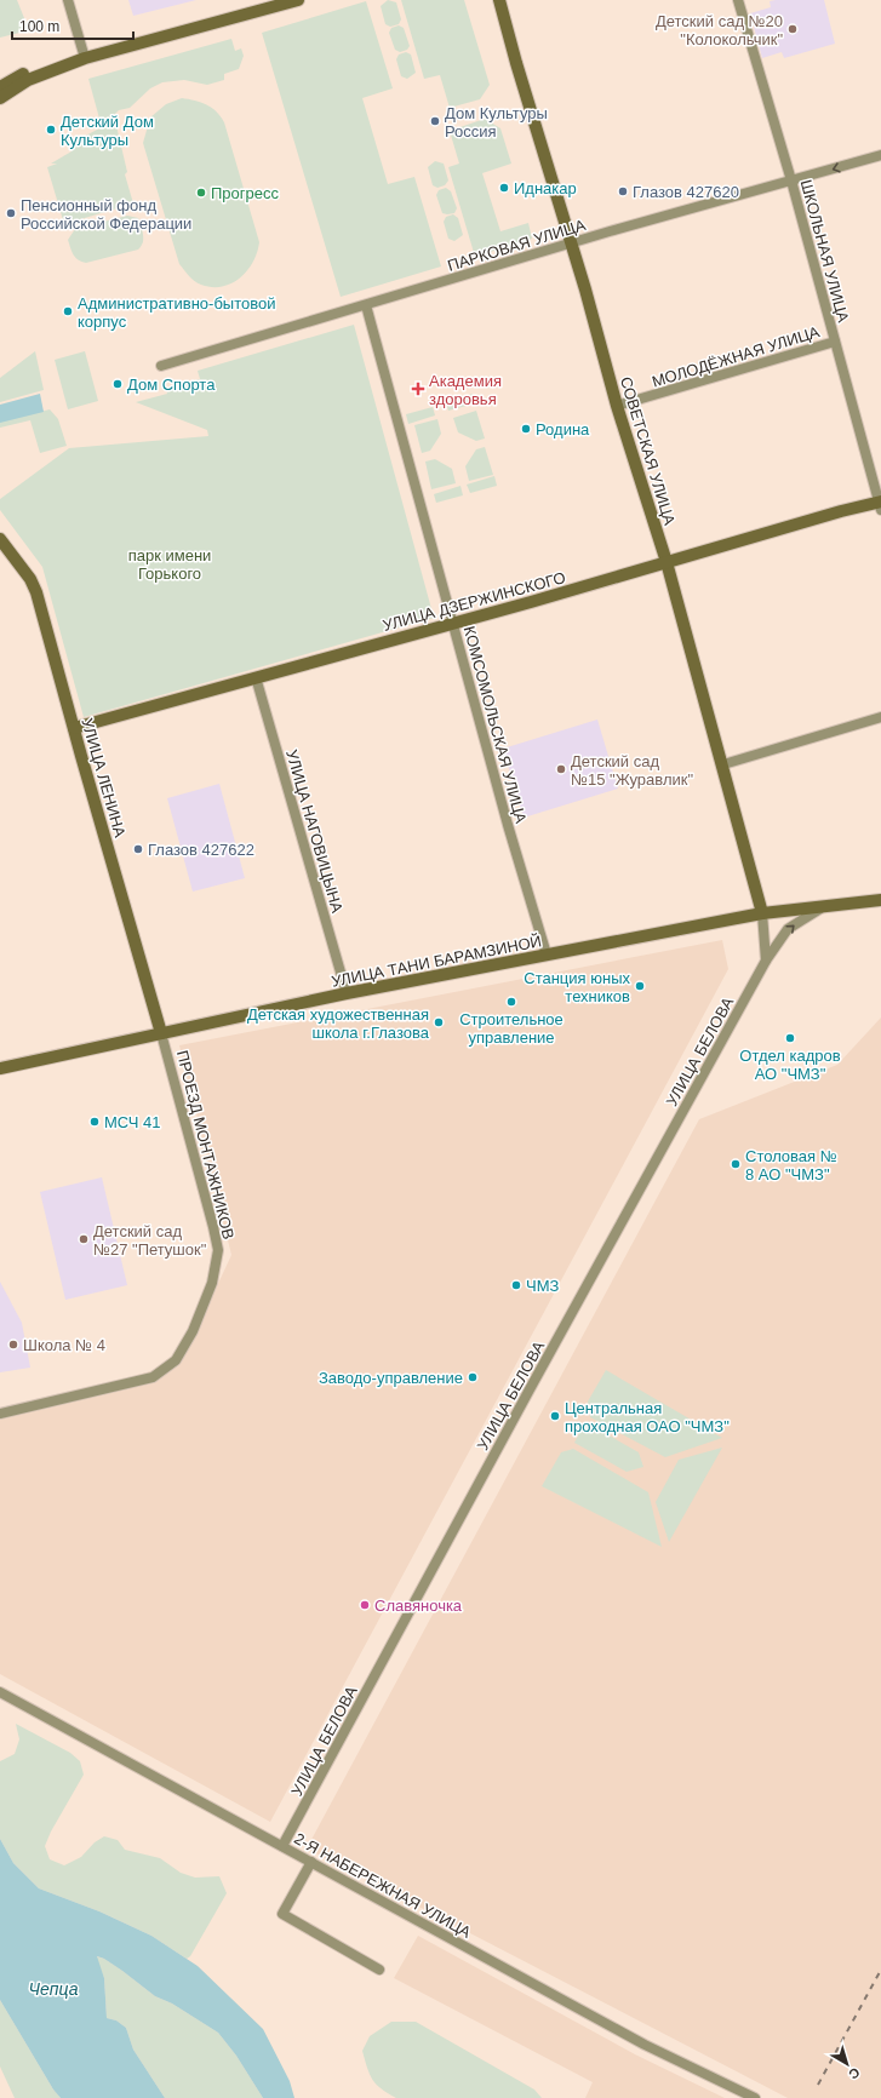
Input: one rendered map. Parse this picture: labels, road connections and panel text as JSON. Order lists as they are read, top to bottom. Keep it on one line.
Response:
{"streets":{"street":["ПАРКОВАЯ УЛИЦА","ШКОЛЬНАЯ УЛИЦА","МОЛОДЁЖНАЯ УЛИЦА","СОВЕТСКАЯ УЛИЦА","УЛИЦА ДЗЕРЖИНСКОГО","КОМСОМОЛЬСКАЯ УЛИЦА","УЛИЦА ЛЕНИНА","УЛИЦА НАГОВИЦЫНА","УЛИЦА ТАНИ БАРАМЗИНОЙ","УЛИЦА БЕЛОВА","ПРОЕЗД МОНТАЖНИКОВ","2-Я НАБЕРЕЖНАЯ УЛИЦА"]},"crossings":[["ПАРКОВАЯ УЛИЦА","ШКОЛЬНАЯ УЛИЦА"],["ПАРКОВАЯ УЛИЦА","СОВЕТСКАЯ УЛИЦА"],["ПАРКОВАЯ УЛИЦА","КОМСОМОЛЬСКАЯ УЛИЦА"],["ШКОЛЬНАЯ УЛИЦА","МОЛОДЁЖНАЯ УЛИЦА"],["ШКОЛЬНАЯ УЛИЦА","УЛИЦА ДЗЕРЖИНСКОГО"],["МОЛОДЁЖНАЯ УЛИЦА","СОВЕТСКАЯ УЛИЦА"],["СОВЕТСКАЯ УЛИЦА","УЛИЦА ДЗЕРЖИНСКОГО"],["СОВЕТСКАЯ УЛИЦА","УЛИЦА ТАНИ БАРАМЗИНОЙ"],["УЛИЦА ДЗЕРЖИНСКОГО","КОМСОМОЛЬСКАЯ УЛИЦА"],["УЛИЦА ДЗЕРЖИНСКОГО","УЛИЦА ЛЕНИНА"],["УЛИЦА ДЗЕРЖИНСКОГО","УЛИЦА НАГОВИЦЫНА"],["КОМСОМОЛЬСКАЯ УЛИЦА","УЛИЦА ТАНИ БАРАМЗИНОЙ"],["УЛИЦА ЛЕНИНА","УЛИЦА ТАНИ БАРАМЗИНОЙ"],["УЛИЦА ЛЕНИНА","ПРОЕЗД МОНТАЖНИКОВ"],["УЛИЦА НАГОВИЦЫНА","УЛИЦА ТАНИ БАРАМЗИНОЙ"],["УЛИЦА ТАНИ БАРАМЗИНОЙ","УЛИЦА БЕЛОВА"],["УЛИЦА ТАНИ БАРАМЗИНОЙ","ПРОЕЗД МОНТАЖНИКОВ"],["УЛИЦА БЕЛОВА","2-Я НАБЕРЕЖНАЯ УЛИЦА"]],"water":["Чепца"],"parks":["парк имени Горького"],"places":{"other":["Детский сад №20 \"Колокольчик\"","Дом Культуры Россия","Детский Дом Культуры","Иднакар","Глазов 427620","Прогресс","Пенсионный фонд Российской Федерации","Административно-бытовой корпус","Дом Спорта","Родина","Детский сад №15 \"Журавлик\"","Глазов 427622","Станция юных техников","Строительное управление","Детская художественная школа г.Глазова","Отдел кадров АО \"ЧМЗ\"","МСЧ 41","Столовая № 8 АО \"ЧМЗ\"","Детский сад №27 \"Петушок\"","ЧМЗ","Школа № 4","Заводо-управление","Центральная проходная ОАО \"ЧМЗ\"","Славяночка"],"health":["Академия здоровья"]},"scale_bar":"100 m","north":"bottom right"}
